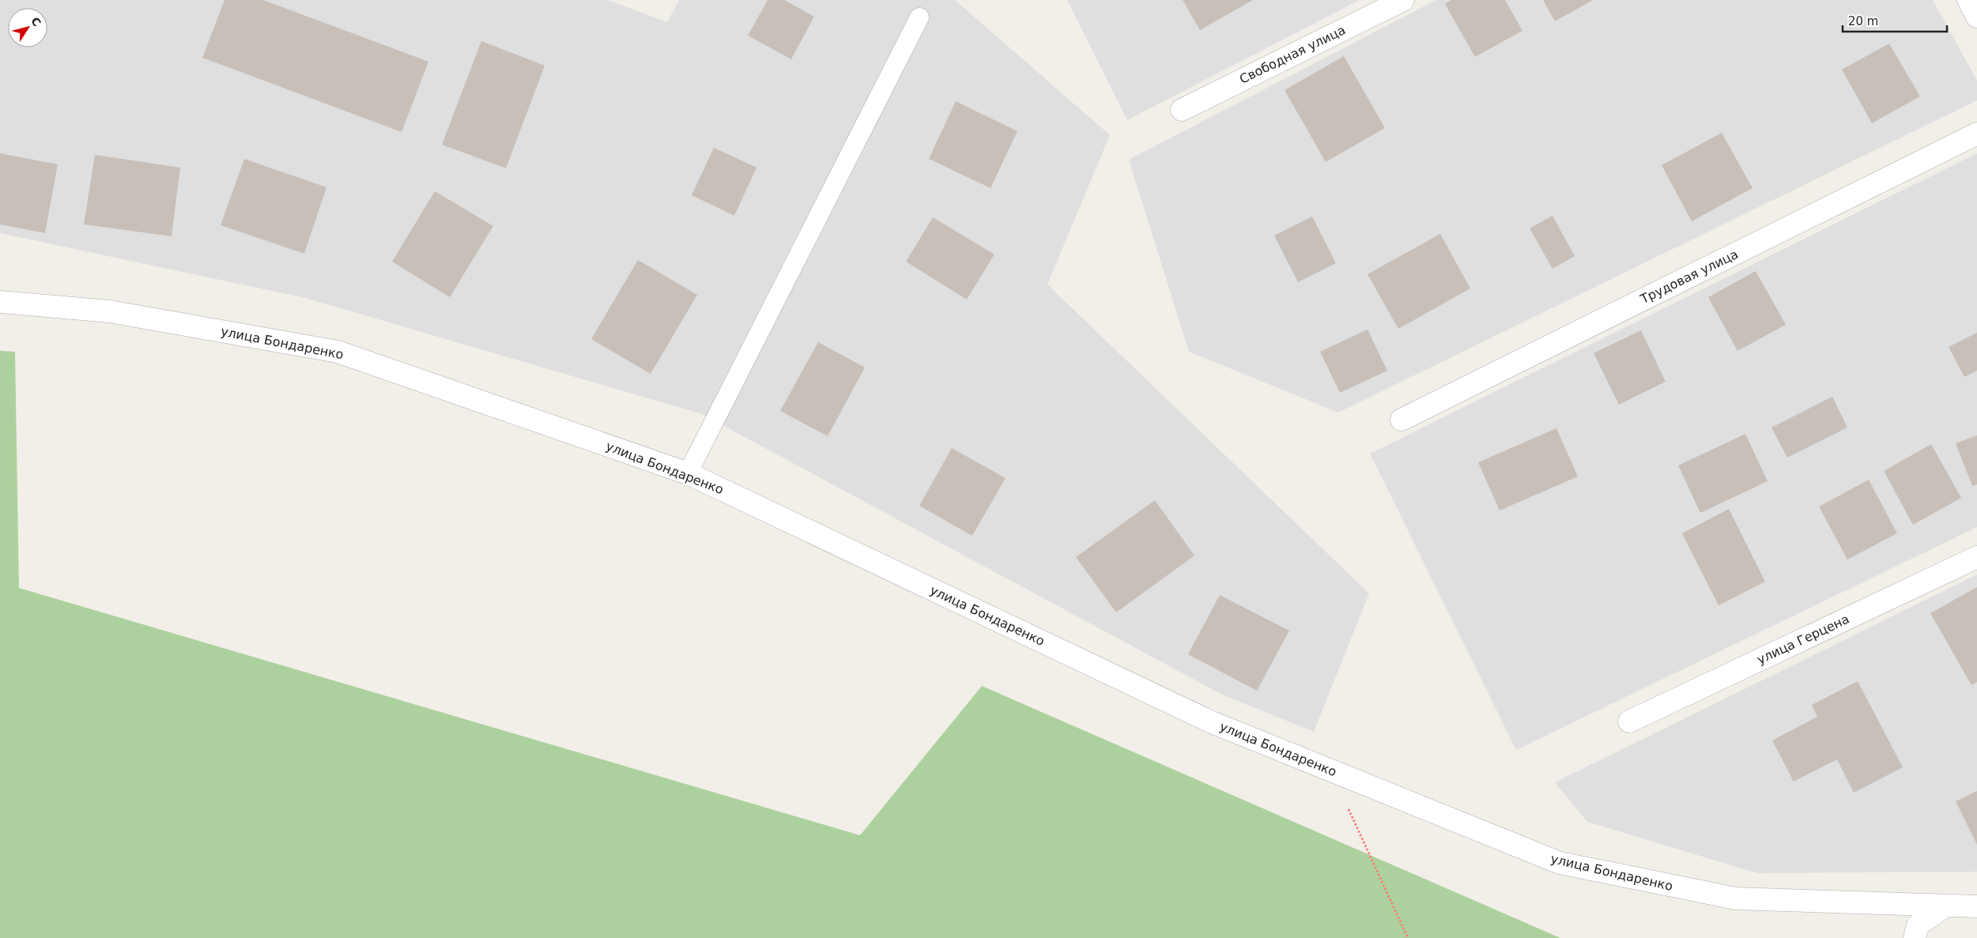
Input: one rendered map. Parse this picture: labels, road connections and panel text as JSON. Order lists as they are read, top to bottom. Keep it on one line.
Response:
{"streets":{"street":["Свободная улица","Трудовая улица","улица Бондаренко","улица Герцена"]},"scale_bar":"20 m","north":"top right"}
